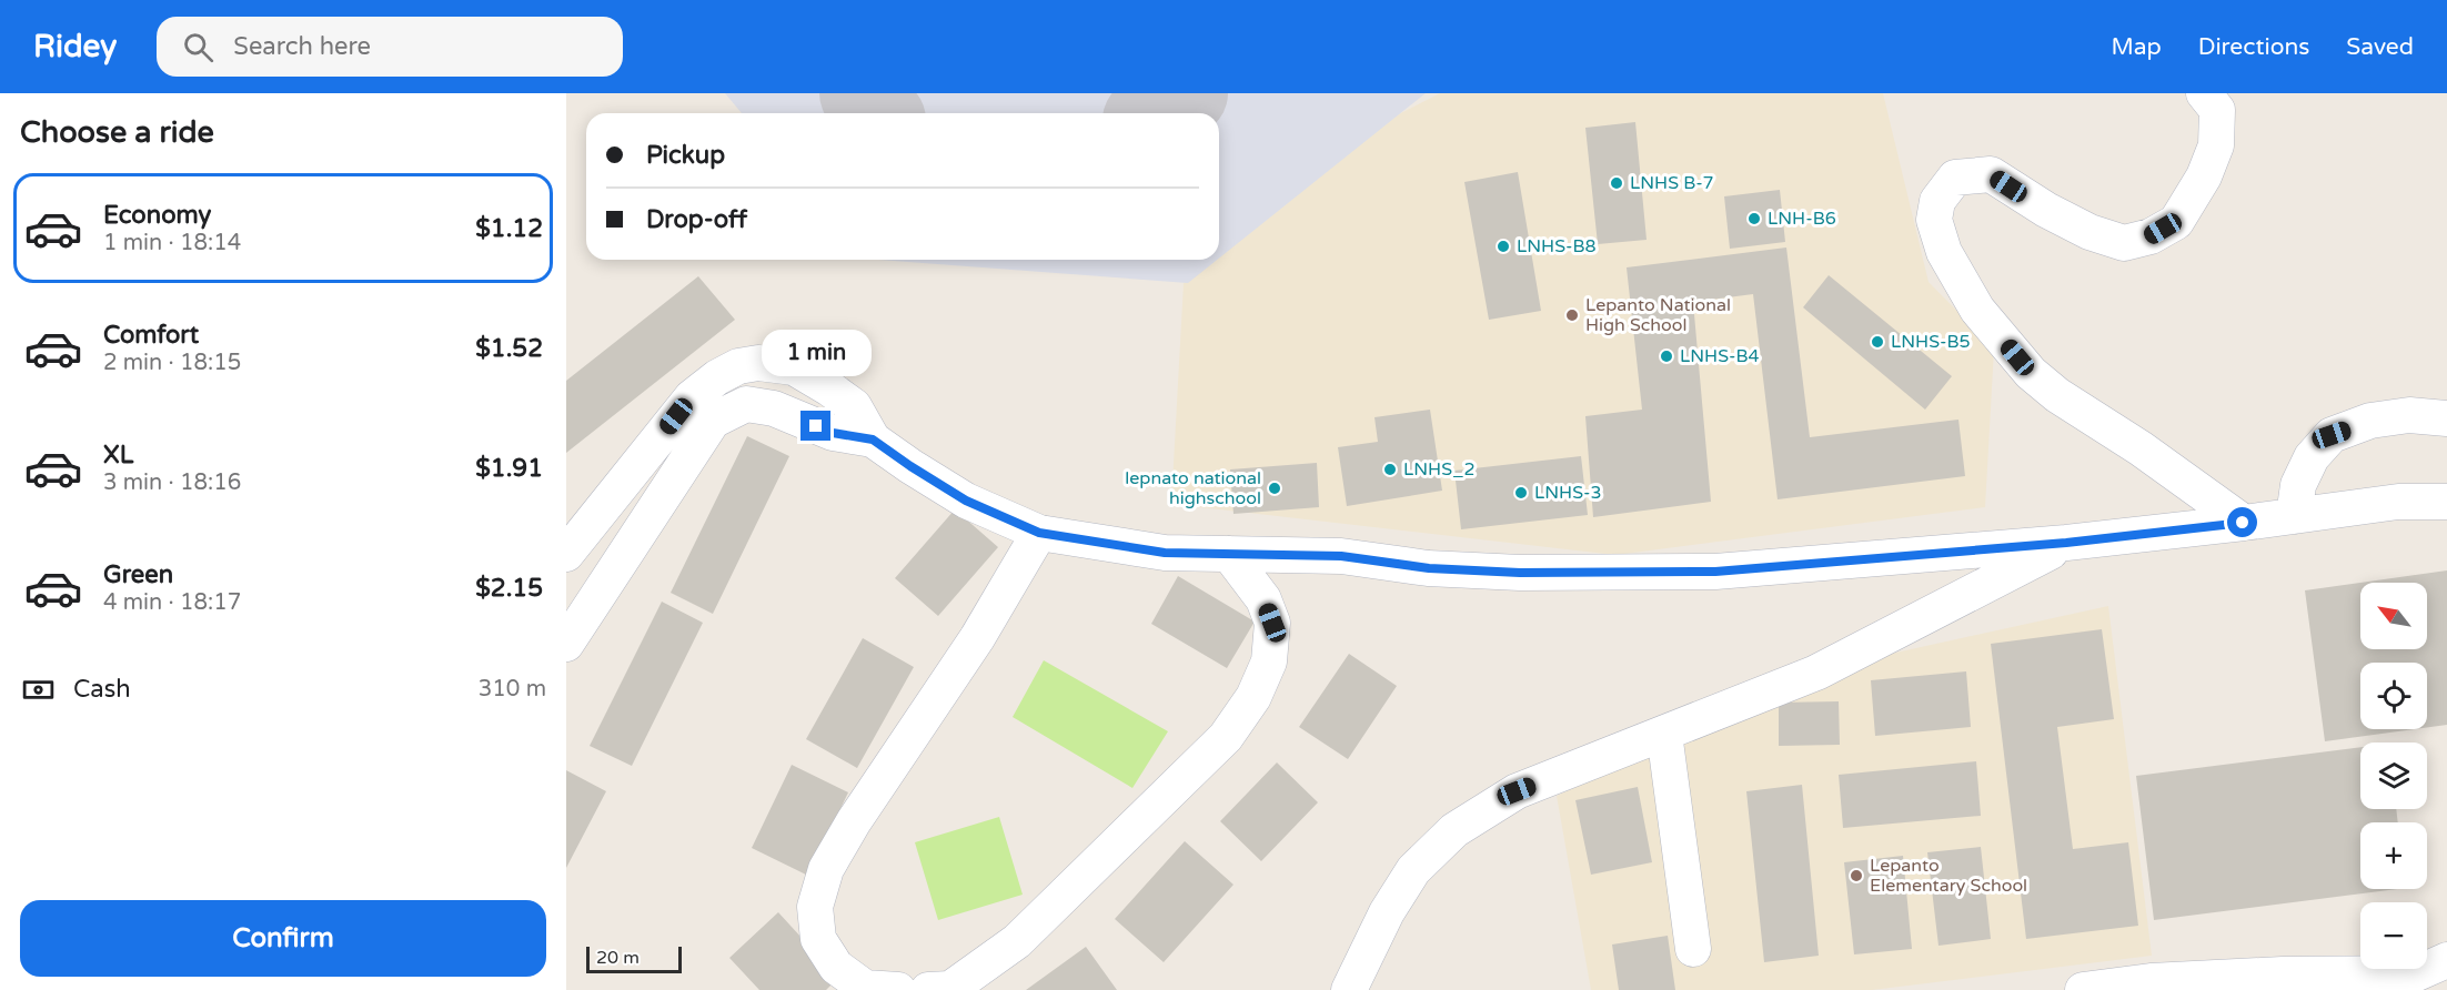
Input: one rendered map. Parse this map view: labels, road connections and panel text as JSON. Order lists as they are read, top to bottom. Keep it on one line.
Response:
{"places":["LNHS B-7","LNH-B6","LNHS-B8","Lepanto National High School","LNHS-B5","LNHS-B4","LNHS_2","lepnato national highschool","LNHS-3","Lepanto Elementary School"],"scale_bar":"20 m","north":"top left","page":{"header":"Ridey","search":"Search here","nav":["Map","Directions","Saved"],"heading":"Choose a ride","banner":["Pickup","Drop-off"],"list":[{"name":"Economy","note":"1 min · 18:14","value":"$1.12"},{"name":"Comfort","note":"2 min · 18:15","value":"$1.52"},{"name":"XL","note":"3 min · 18:16","value":"$1.91"},{"name":"Green","note":"4 min · 18:17","value":"$2.15"}],"bubble":"1 min","map_buttons":["+","−"],"pay":["Cash","310 m"],"buttons":"Confirm","scale":"20 m"}}
